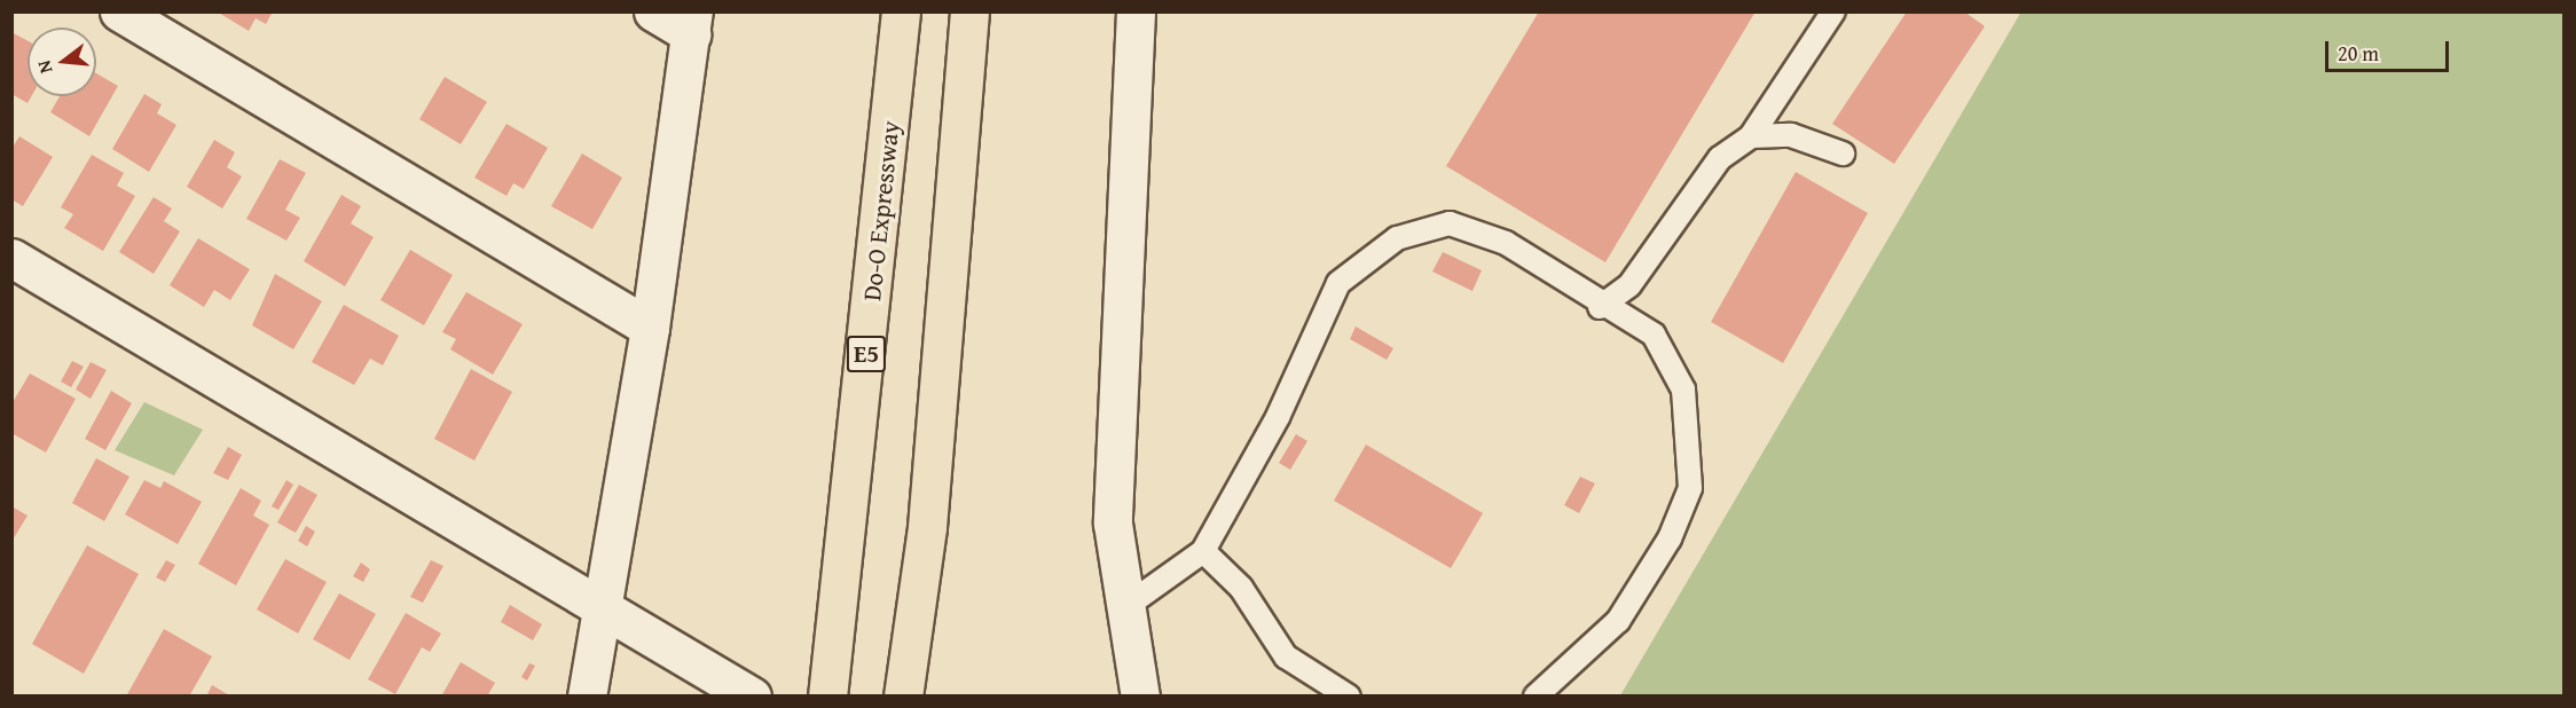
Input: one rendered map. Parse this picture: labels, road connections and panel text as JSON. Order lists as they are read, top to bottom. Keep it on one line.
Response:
{"streets":{"highway":["Do-O Expressway","E5"]},"scale_bar":"20 m","north":"left"}
